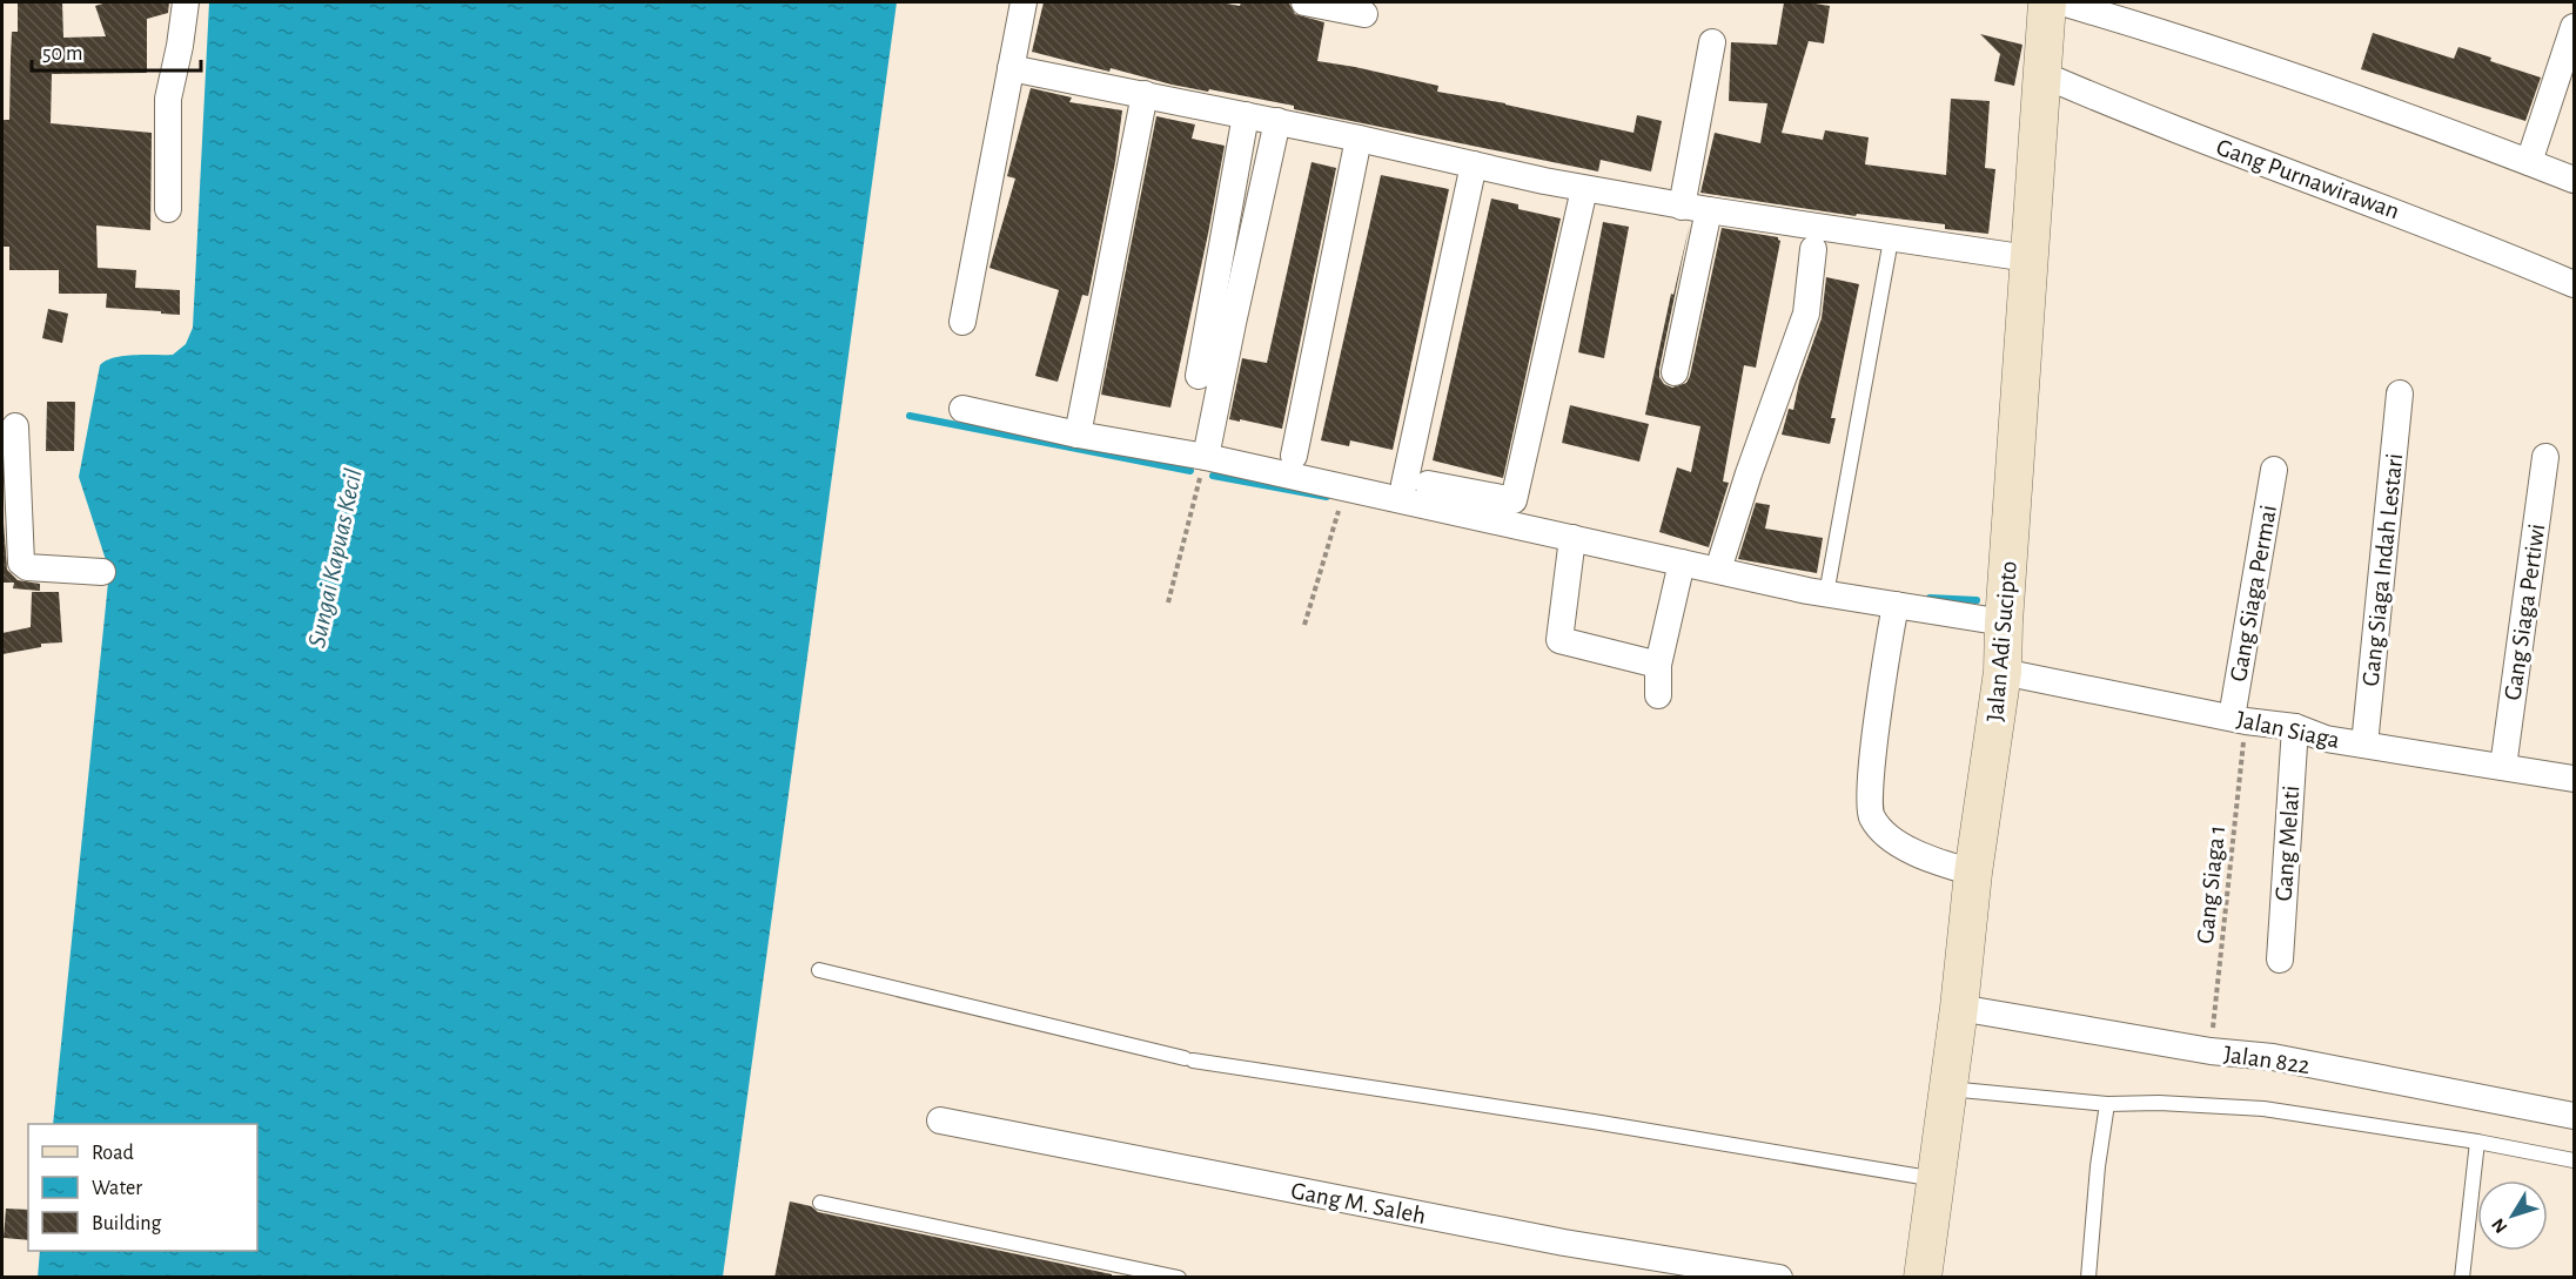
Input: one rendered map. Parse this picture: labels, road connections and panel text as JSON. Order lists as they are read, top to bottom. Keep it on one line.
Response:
{"streets":{"main road":["Jalan Adi Sucipto"],"street":["Gang Purnawirawan","Gang Siaga Indah Lestari","Gang Siaga Permai","Gang Siaga Pertiwi","Jalan Siaga","Gang Melati","Jalan 822","Gang M. Saleh"],"path":["Gang Siaga 1"]},"crossings":[["Gang Purnawirawan","Jalan Adi Sucipto"],["Gang Siaga Indah Lestari","Jalan Siaga"],["Gang Siaga Permai","Jalan Siaga"],["Gang Siaga Permai","Gang Siaga 1"],["Gang Siaga Pertiwi","Jalan Siaga"],["Jalan Adi Sucipto","Jalan Siaga"],["Jalan Adi Sucipto","Jalan 822"],["Jalan Siaga","Gang Melati"],["Jalan Siaga","Gang Siaga 1"],["Gang Siaga 1","Jalan 822"]],"water":["Sungai Kapuas Kecil"],"legend":["Road","Water","Building"],"scale_bar":"50 m","north":"bottom left"}
